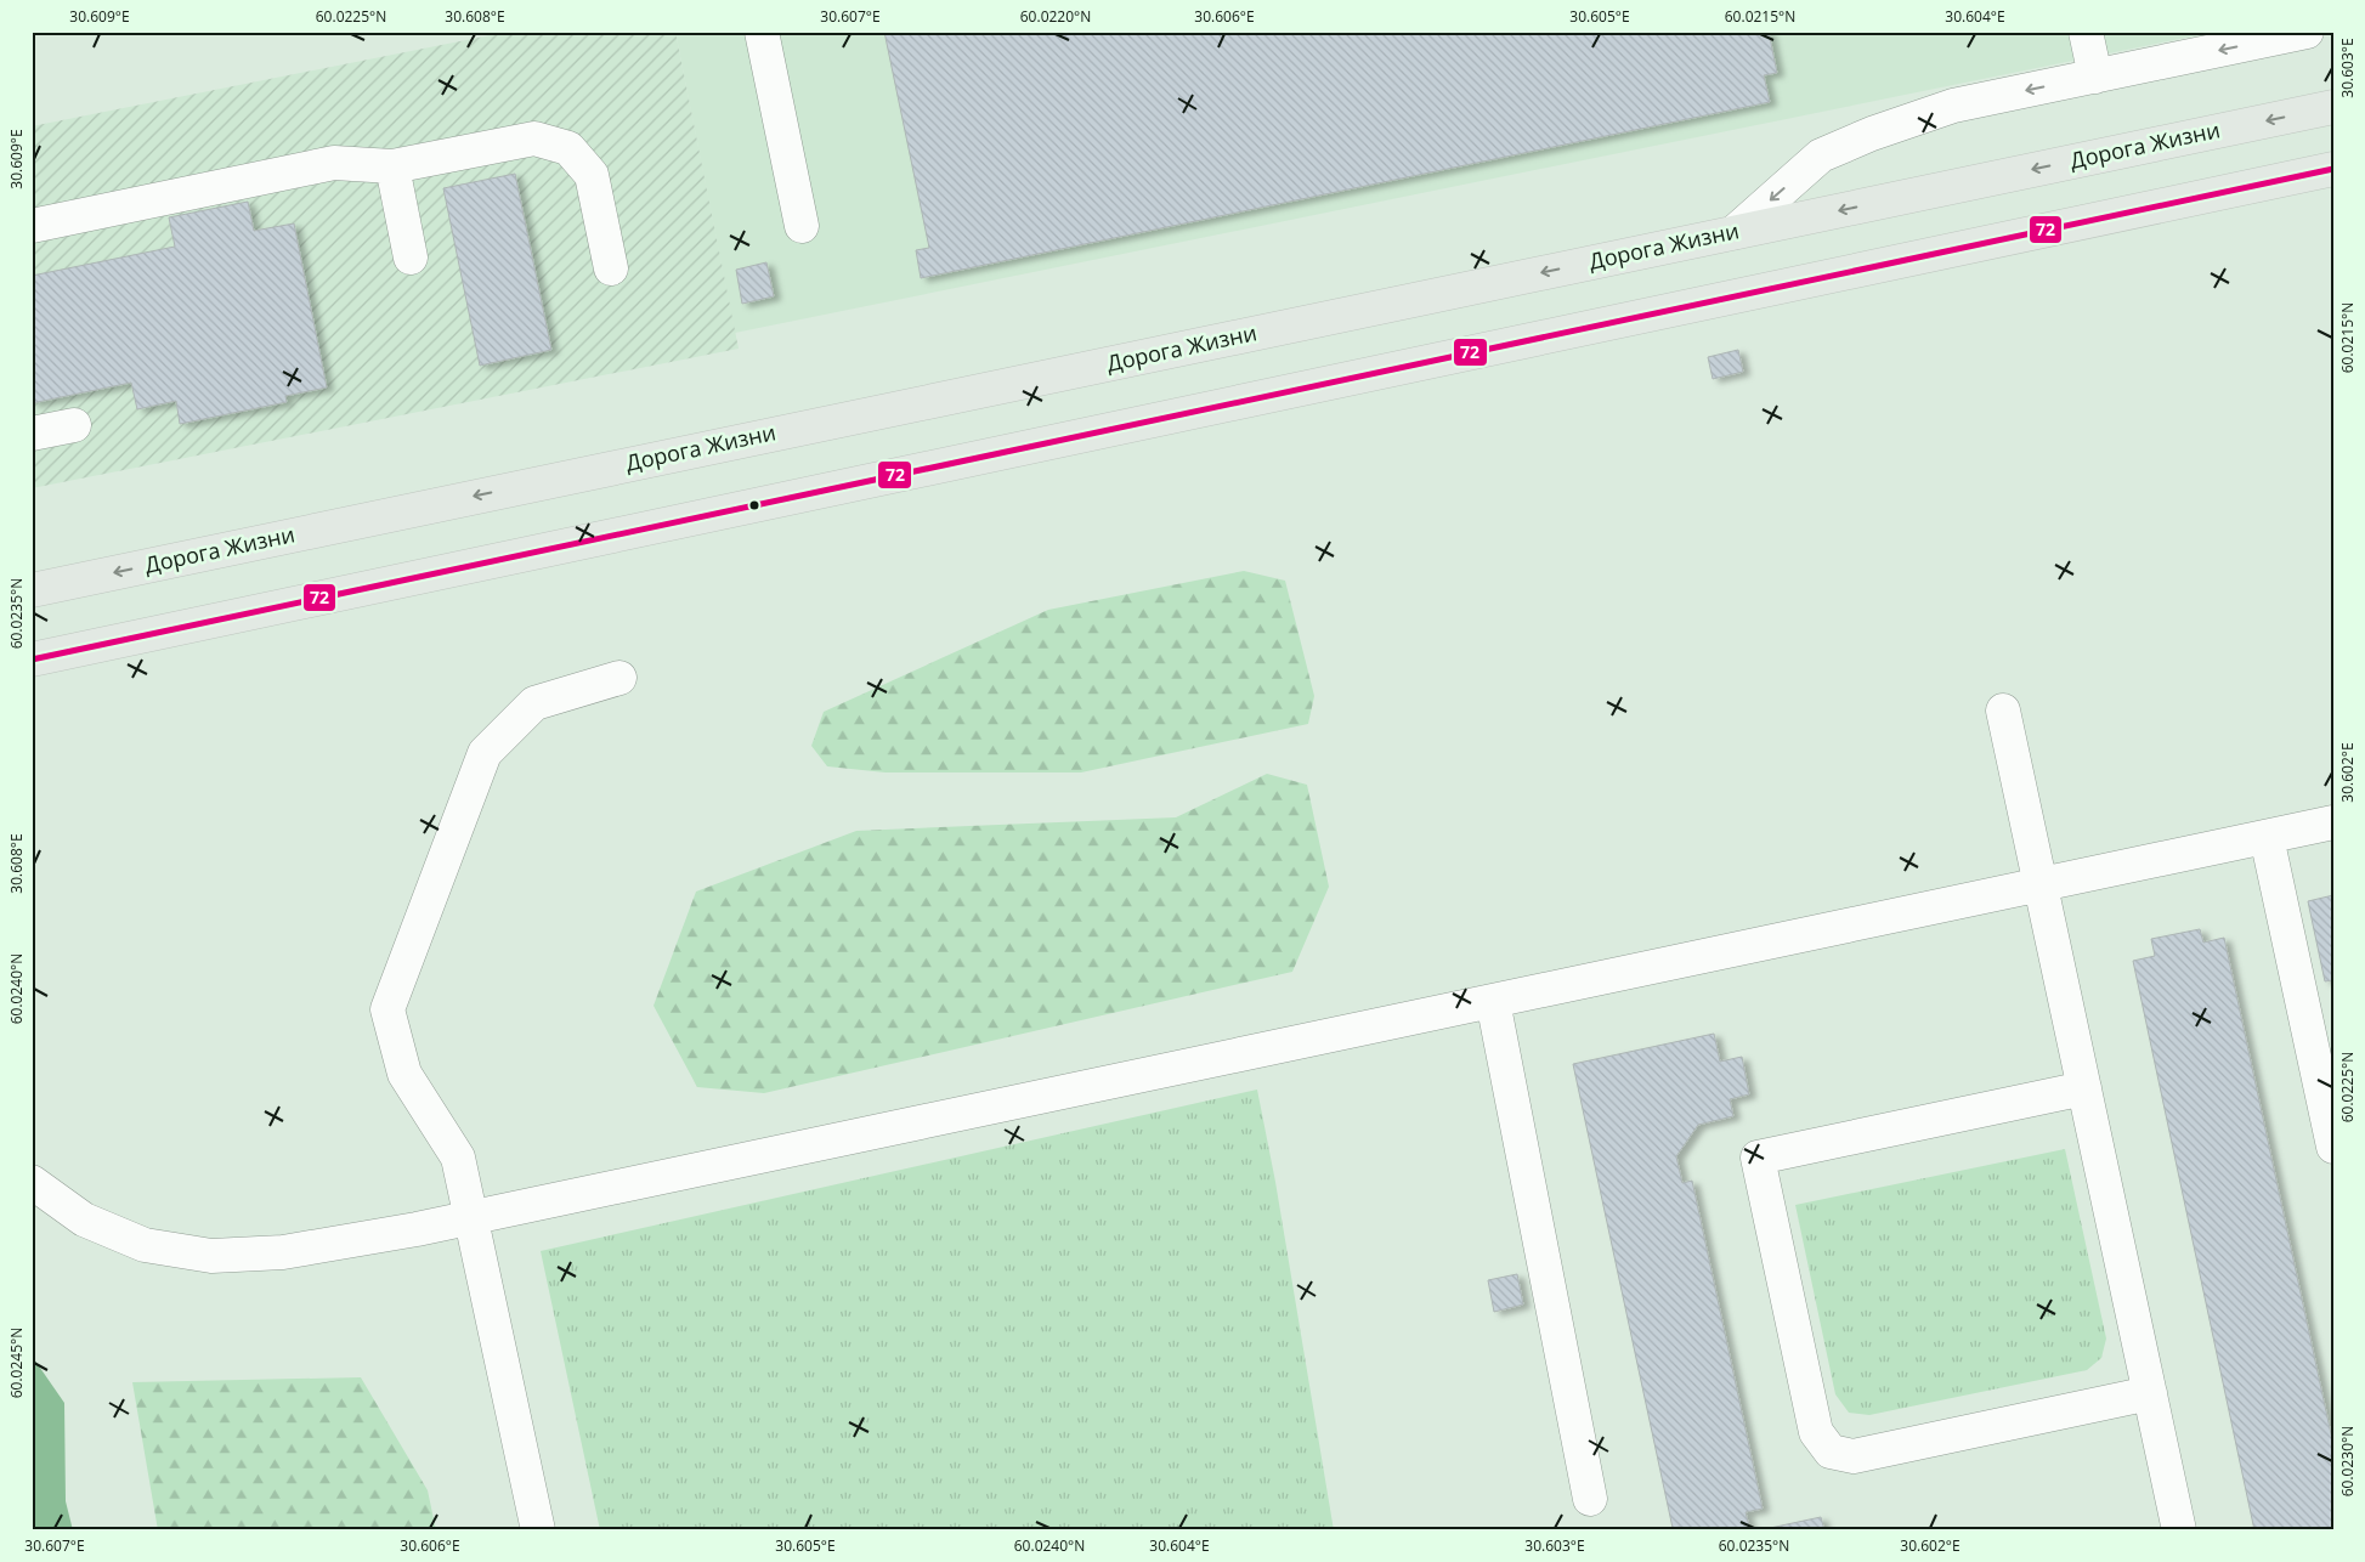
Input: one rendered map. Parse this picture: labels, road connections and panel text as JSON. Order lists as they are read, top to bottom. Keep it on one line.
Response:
{"streets":{"main road":["Дорога Жизни"]},"lines":["transit line 72"],"coordinates":["30.609°E","60.0225°N","30.608°E","30.607°E","60.0220°N","30.606°E","30.605°E","60.0215°N","30.604°E","30.603°E","60.0235°N","30.602°E","60.0240°N","60.0245°N","60.0230°N"]}
